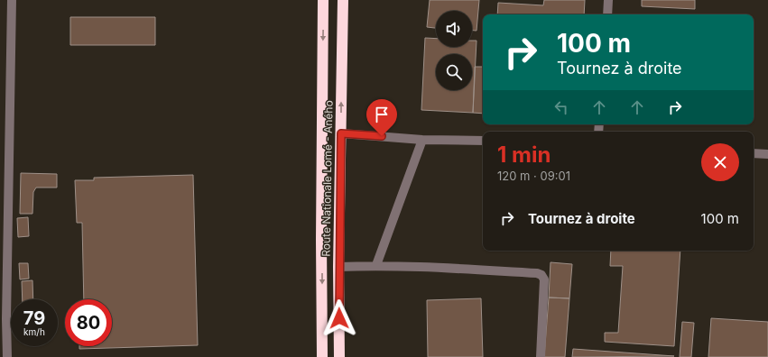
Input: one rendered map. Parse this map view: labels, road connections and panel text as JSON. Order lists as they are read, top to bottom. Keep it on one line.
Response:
{"streets":{"highway":["Route Nationale Lomé - Aného"]},"page":{"turn":["100 m","Tournez à droite"],"heading":["1 min","120 m · 09:01"],"list":[{"name":"Tournez à droite","value":"100 m"}],"speed":"79 km/h","limit":"80"}}
